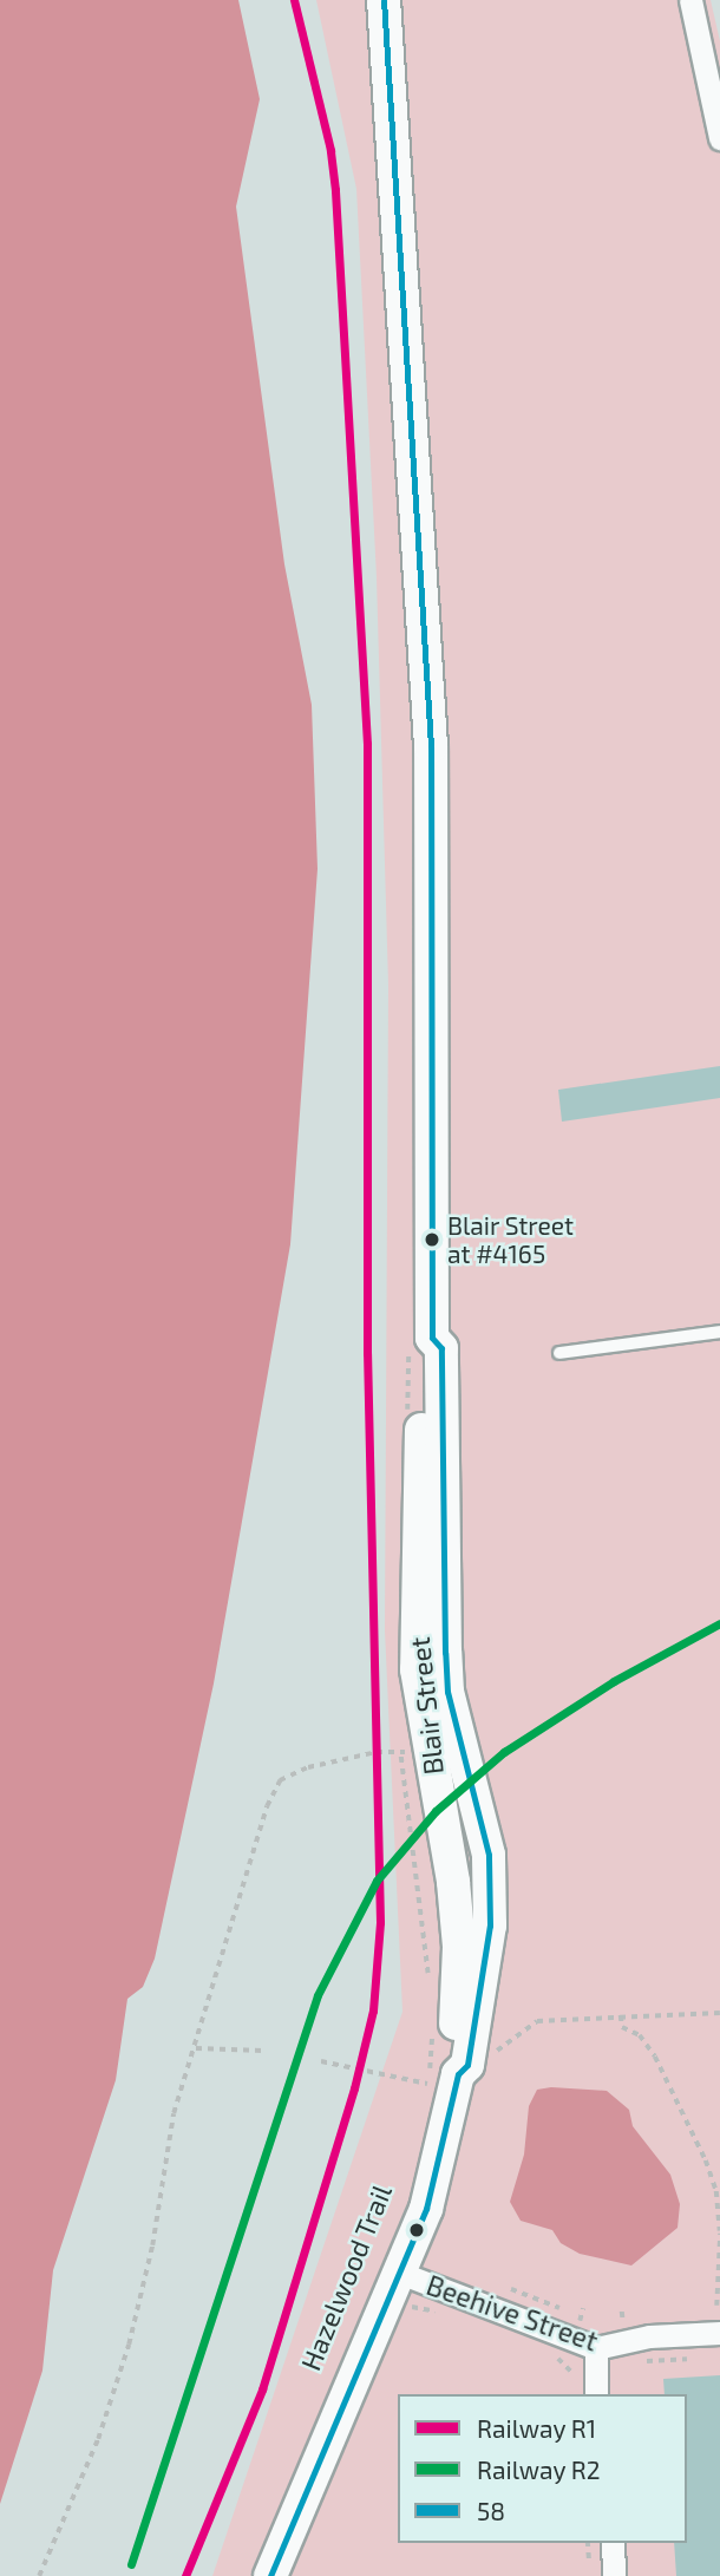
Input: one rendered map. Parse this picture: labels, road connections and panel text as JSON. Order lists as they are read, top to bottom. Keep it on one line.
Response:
{"streets":{"street":["Blair Street","Beehive Street"]},"crossings":[["Blair Street","Beehive Street"]],"places":["Blair Street at #4165"],"lines":["rail line R1","transit line 58","rail line R2"],"legend":["Railway R1","Railway R2","58"]}
